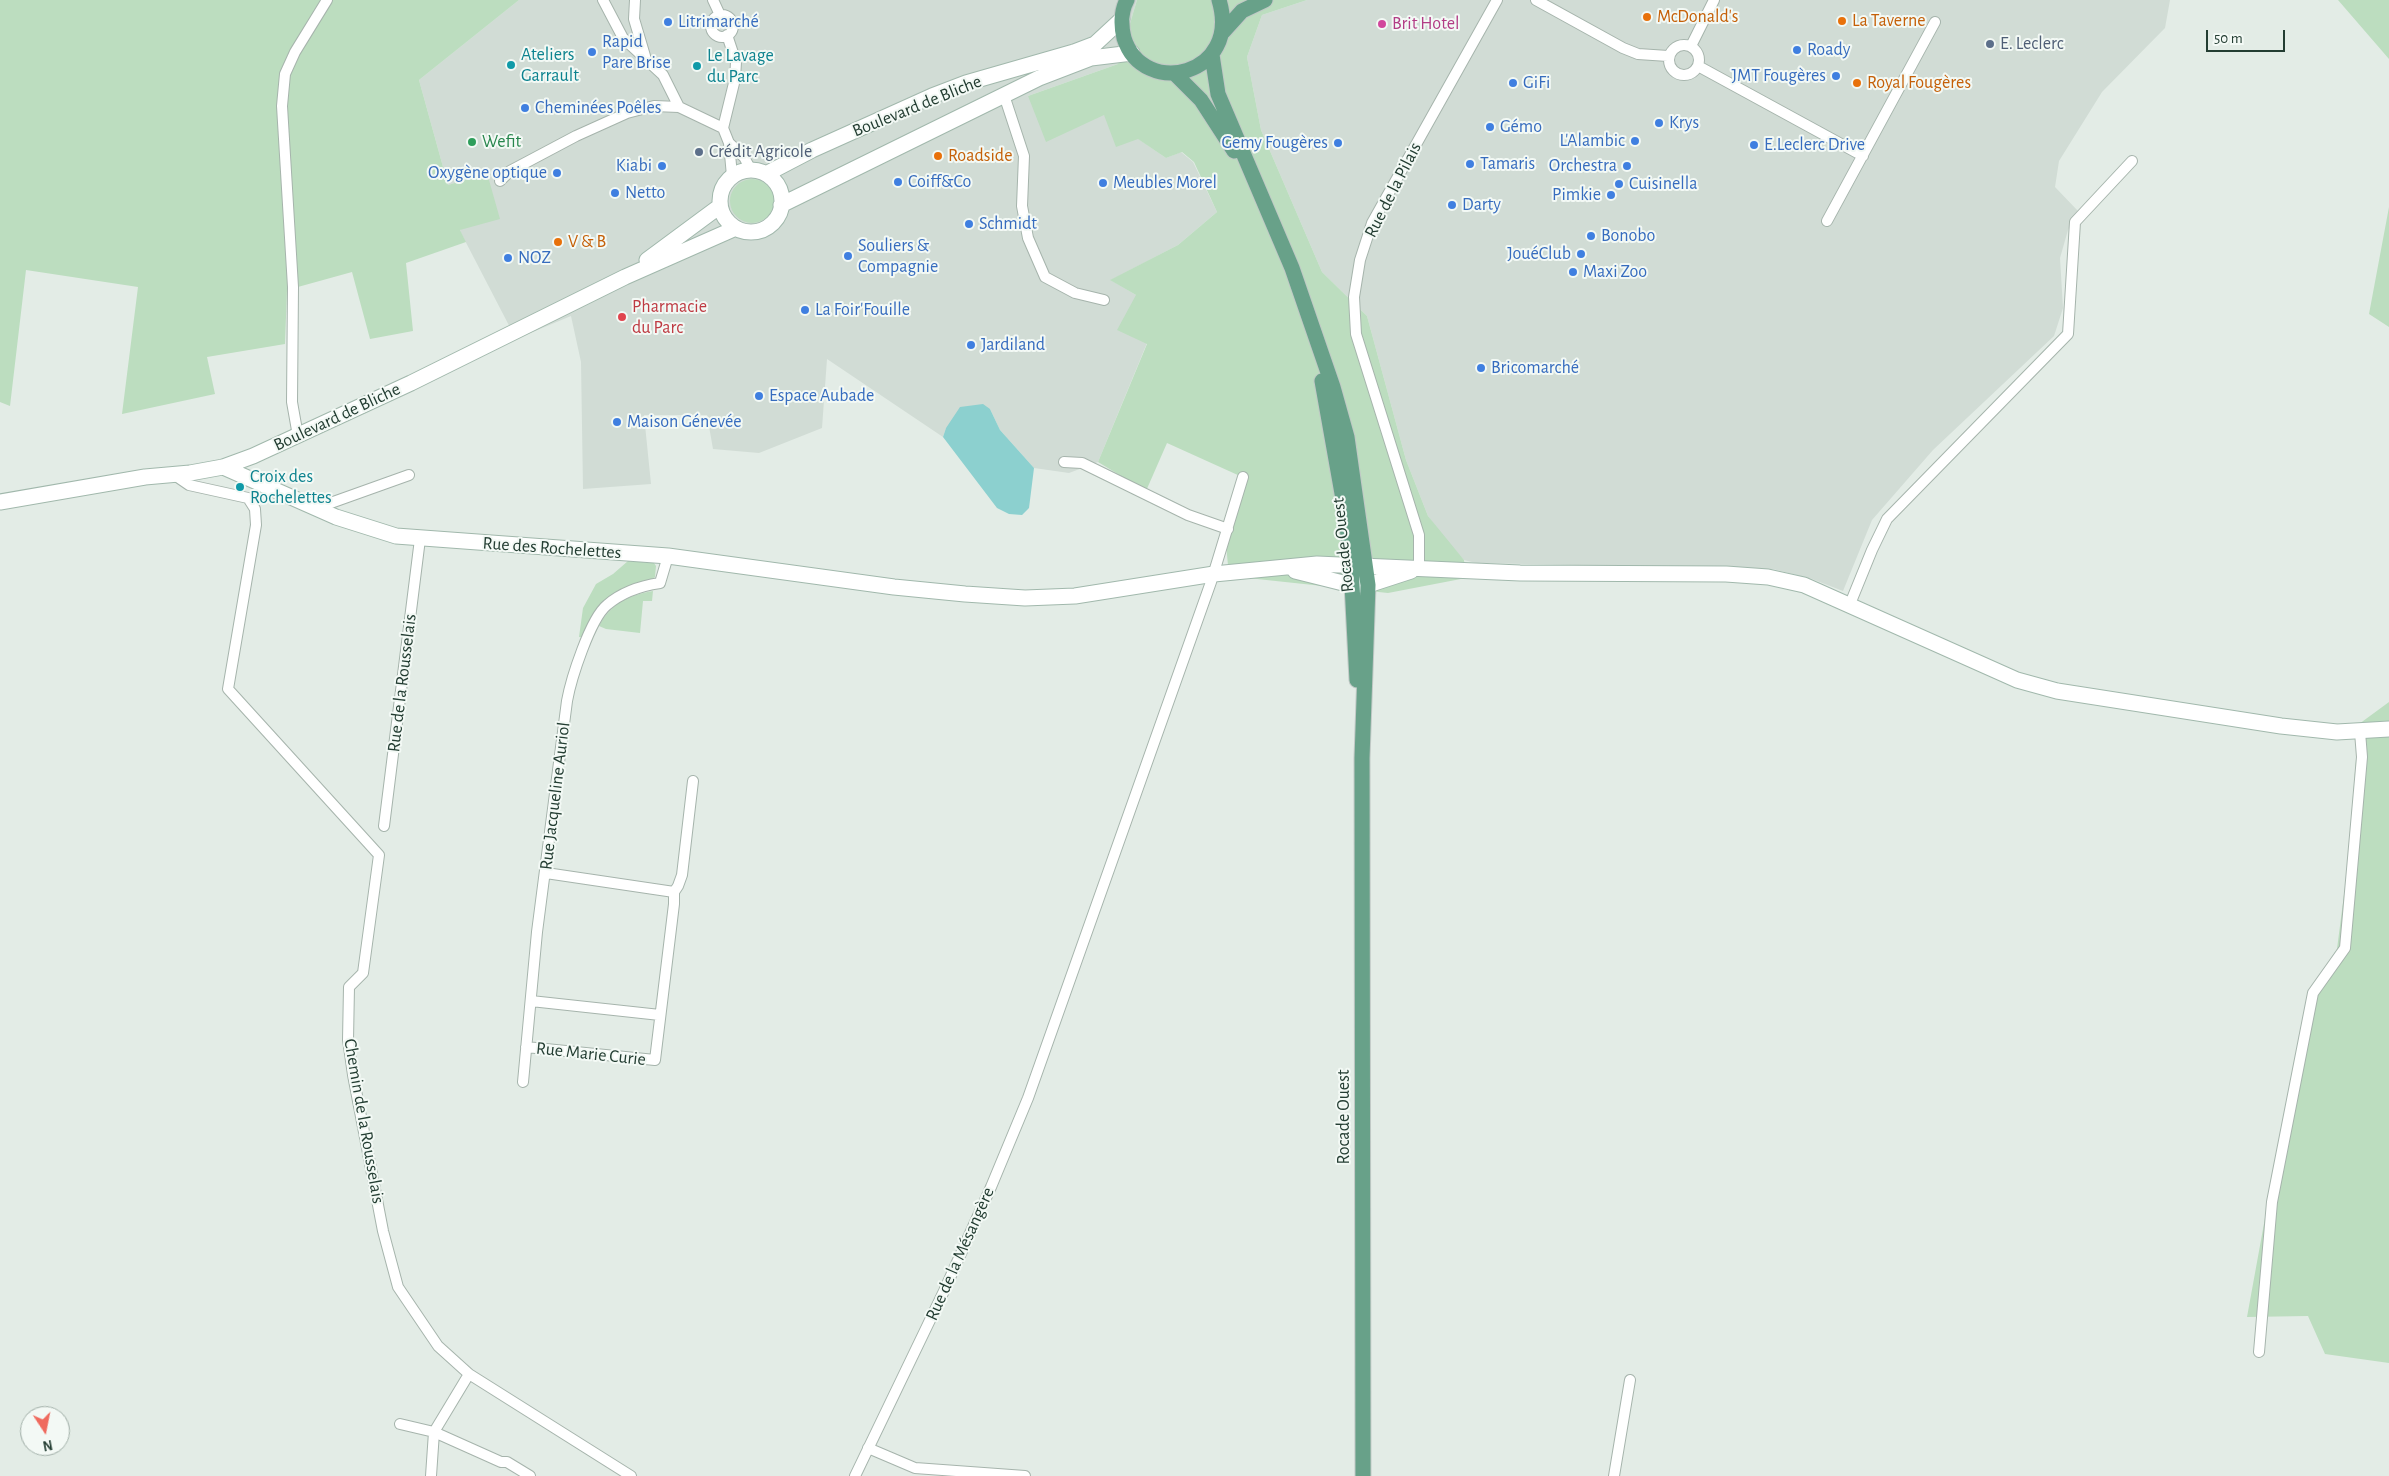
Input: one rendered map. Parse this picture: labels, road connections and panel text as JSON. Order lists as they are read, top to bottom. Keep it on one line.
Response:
{"streets":{"main road":["Rocade Ouest"],"street":["Boulevard de Bliche","Rue de la Pilais","Rue des Rochelettes","Rue de la Rousselais","Rue Jacqueline Auriol","Rue Marie Curie","Chemin de la Rousselais","Rue de la Mésangère"]},"crossings":[["Boulevard de Bliche","Rue des Rochelettes"],["Boulevard de Bliche","Chemin de la Rousselais"],["Rue de la Pilais","Rue des Rochelettes"],["Rocade Ouest","Rue des Rochelettes"],["Rue des Rochelettes","Rue de la Rousselais"],["Rue des Rochelettes","Rue Jacqueline Auriol"],["Rue des Rochelettes","Rue de la Mésangère"],["Rue Jacqueline Auriol","Rue Marie Curie"]],"places":["McDonald's","La Taverne","Litrimarché","Brit Hotel","E. Leclerc","Roady","Rapid Pare Brise","Ateliers Garrault","Le Lavage du Parc","JMT Fougères","GiFi","Royal Fougères","Cheminées Poêles","Krys","Gémo","L'Alambic","Wefit","Gemy Fougères","E.Leclerc Drive","Crédit Agricole","Roadside","Tamaris","Kiabi","Orchestra","Oxygène optique","Coiff&Co","Meubles Morel","Cuisinella","Netto","Pimkie","Darty","Schmidt","Bonobo","V & B","JouéClub","Souliers & Compagnie","NOZ","Maxi Zoo","La Foir'Fouille","Pharmacie du Parc","Jardiland","Bricomarché","Espace Aubade","Maison Génevée","Croix des Rochelettes"],"scale_bar":"50 m","north":"bottom"}
